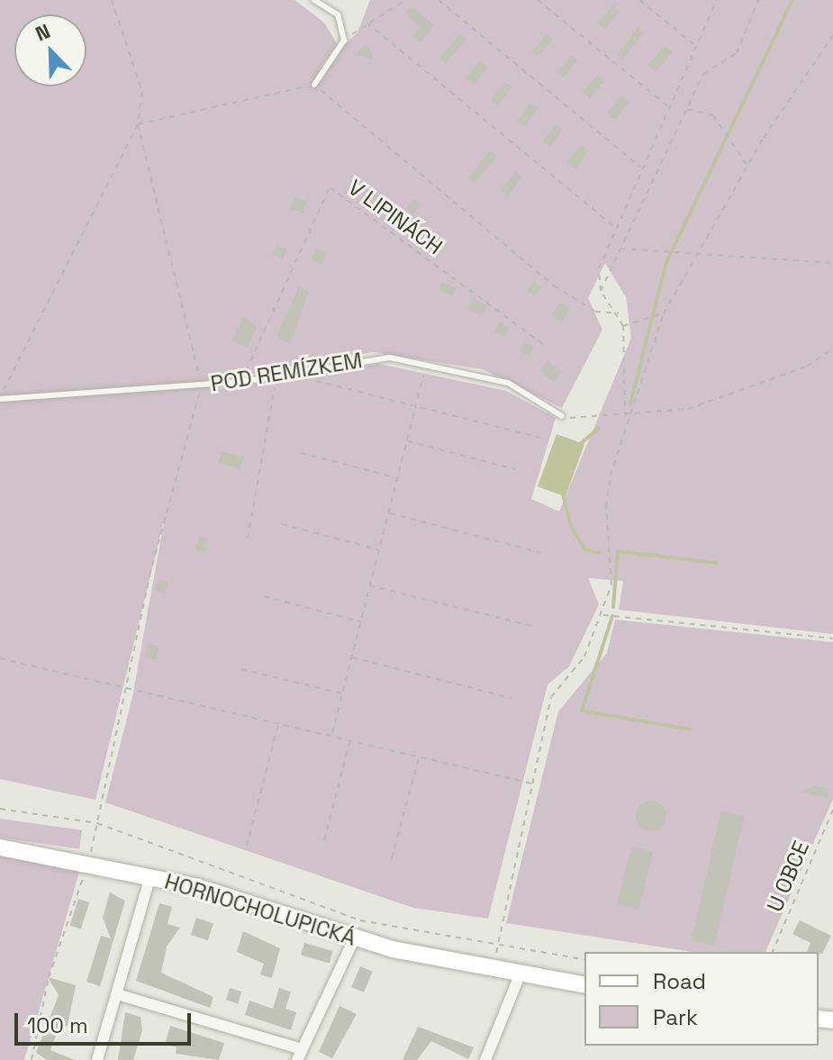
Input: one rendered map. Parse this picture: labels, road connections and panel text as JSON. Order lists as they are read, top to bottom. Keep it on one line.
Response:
{"streets":{"street":["HORNOCHOLUPICKÁ"],"lane":["POD REMÍZKEM"],"path":["V LIPINÁCH","U OBCE"]},"crossings":[["V LIPINÁCH","POD REMÍZKEM"],["POD REMÍZKEM","HORNOCHOLUPICKÁ"]],"legend":["Road","Park"],"scale_bar":"100 m","north":"top left"}
